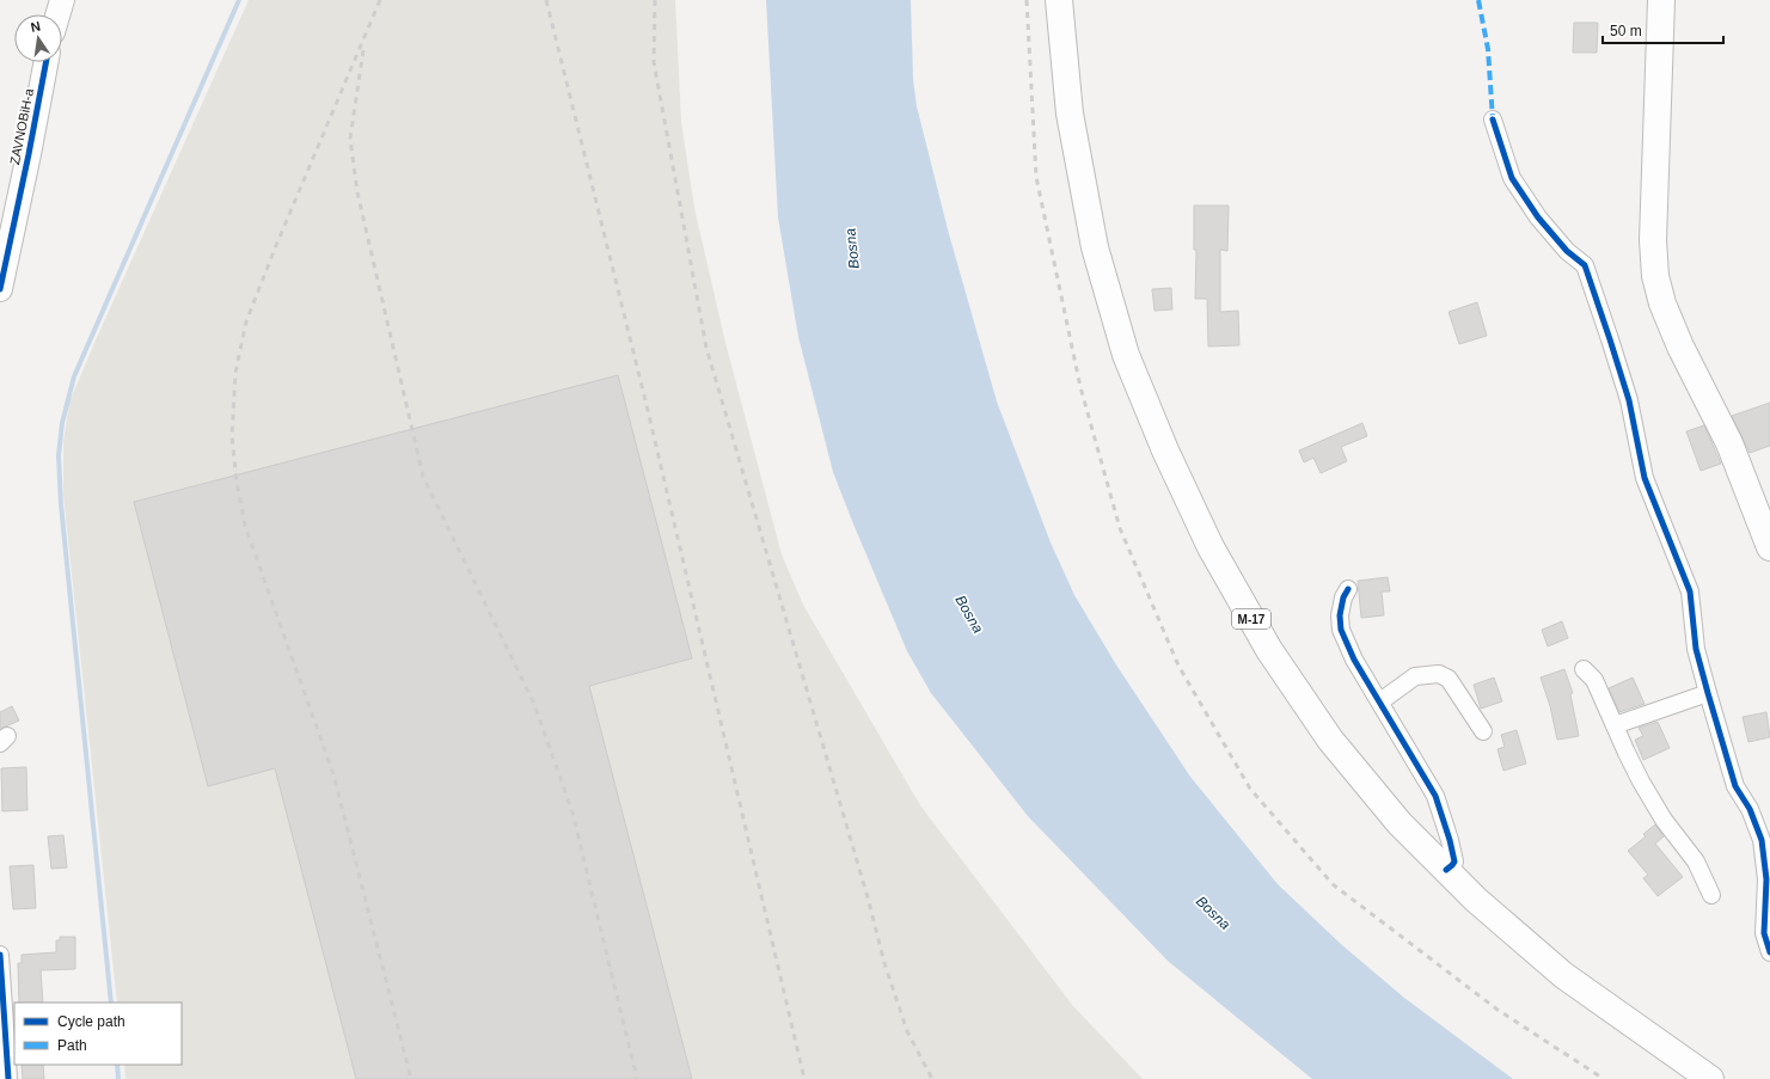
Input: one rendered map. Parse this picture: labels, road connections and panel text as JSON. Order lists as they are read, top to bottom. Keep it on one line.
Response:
{"streets":{"main road":["ZAVNOBiH-a","M-17"]},"water":["Bosna"],"legend":["Cycle path","Path"],"scale_bar":"50 m","north":"top"}
